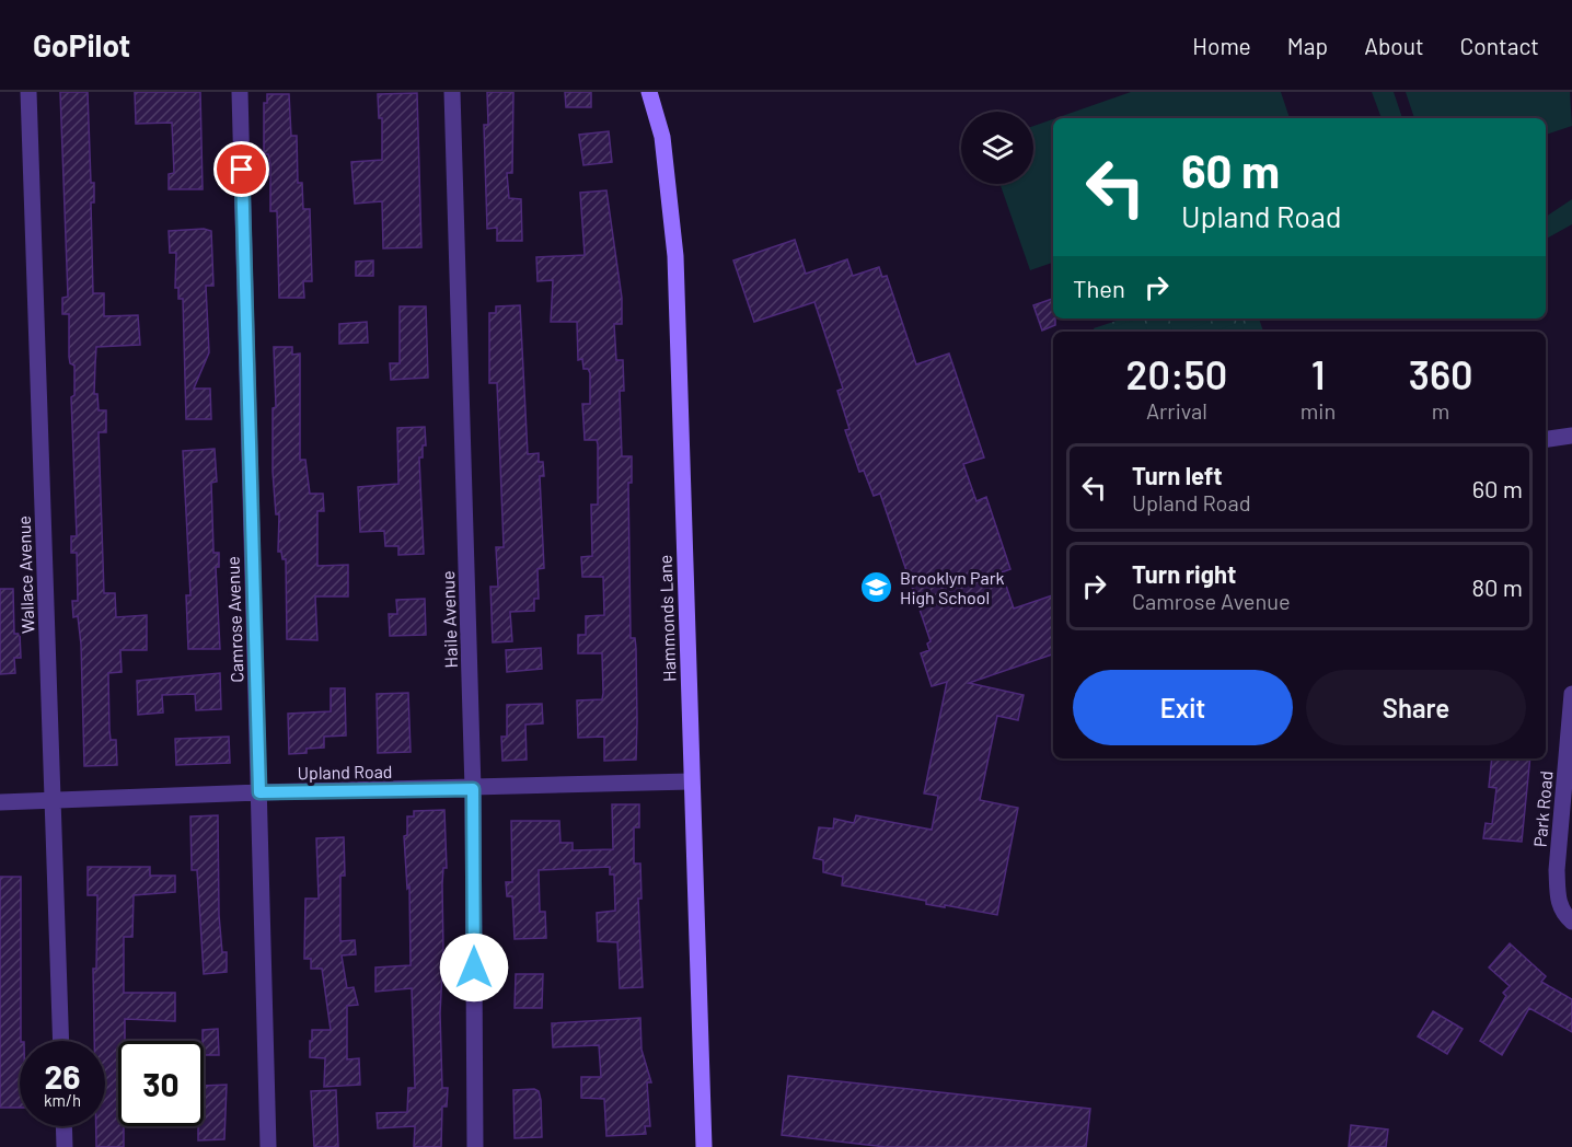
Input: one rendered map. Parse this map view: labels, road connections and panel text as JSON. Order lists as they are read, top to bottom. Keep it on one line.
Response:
{"streets":{"street":["Wallace Avenue","Hammonds Lane","Camrose Avenue","Haile Avenue","Upland Road","Park Road"]},"crossings":[["Wallace Avenue","Upland Road"],["Hammonds Lane","Upland Road"],["Camrose Avenue","Upland Road"],["Haile Avenue","Upland Road"]],"places":{"school or university":["Brooklyn Park High School"]},"page":{"header":"GoPilot","nav":["Home","Map","About","Contact"],"turn":["60 m","Upland Road"],"then":"Then","eta":["20:50","Arrival","1","min","360","m"],"list":[{"name":"Turn left","note":"Upland Road","value":"60 m"},{"name":"Turn right","note":"Camrose Avenue","value":"80 m"}],"buttons":["Exit","Share"],"speed":"26 km/h","limit":"30"}}
